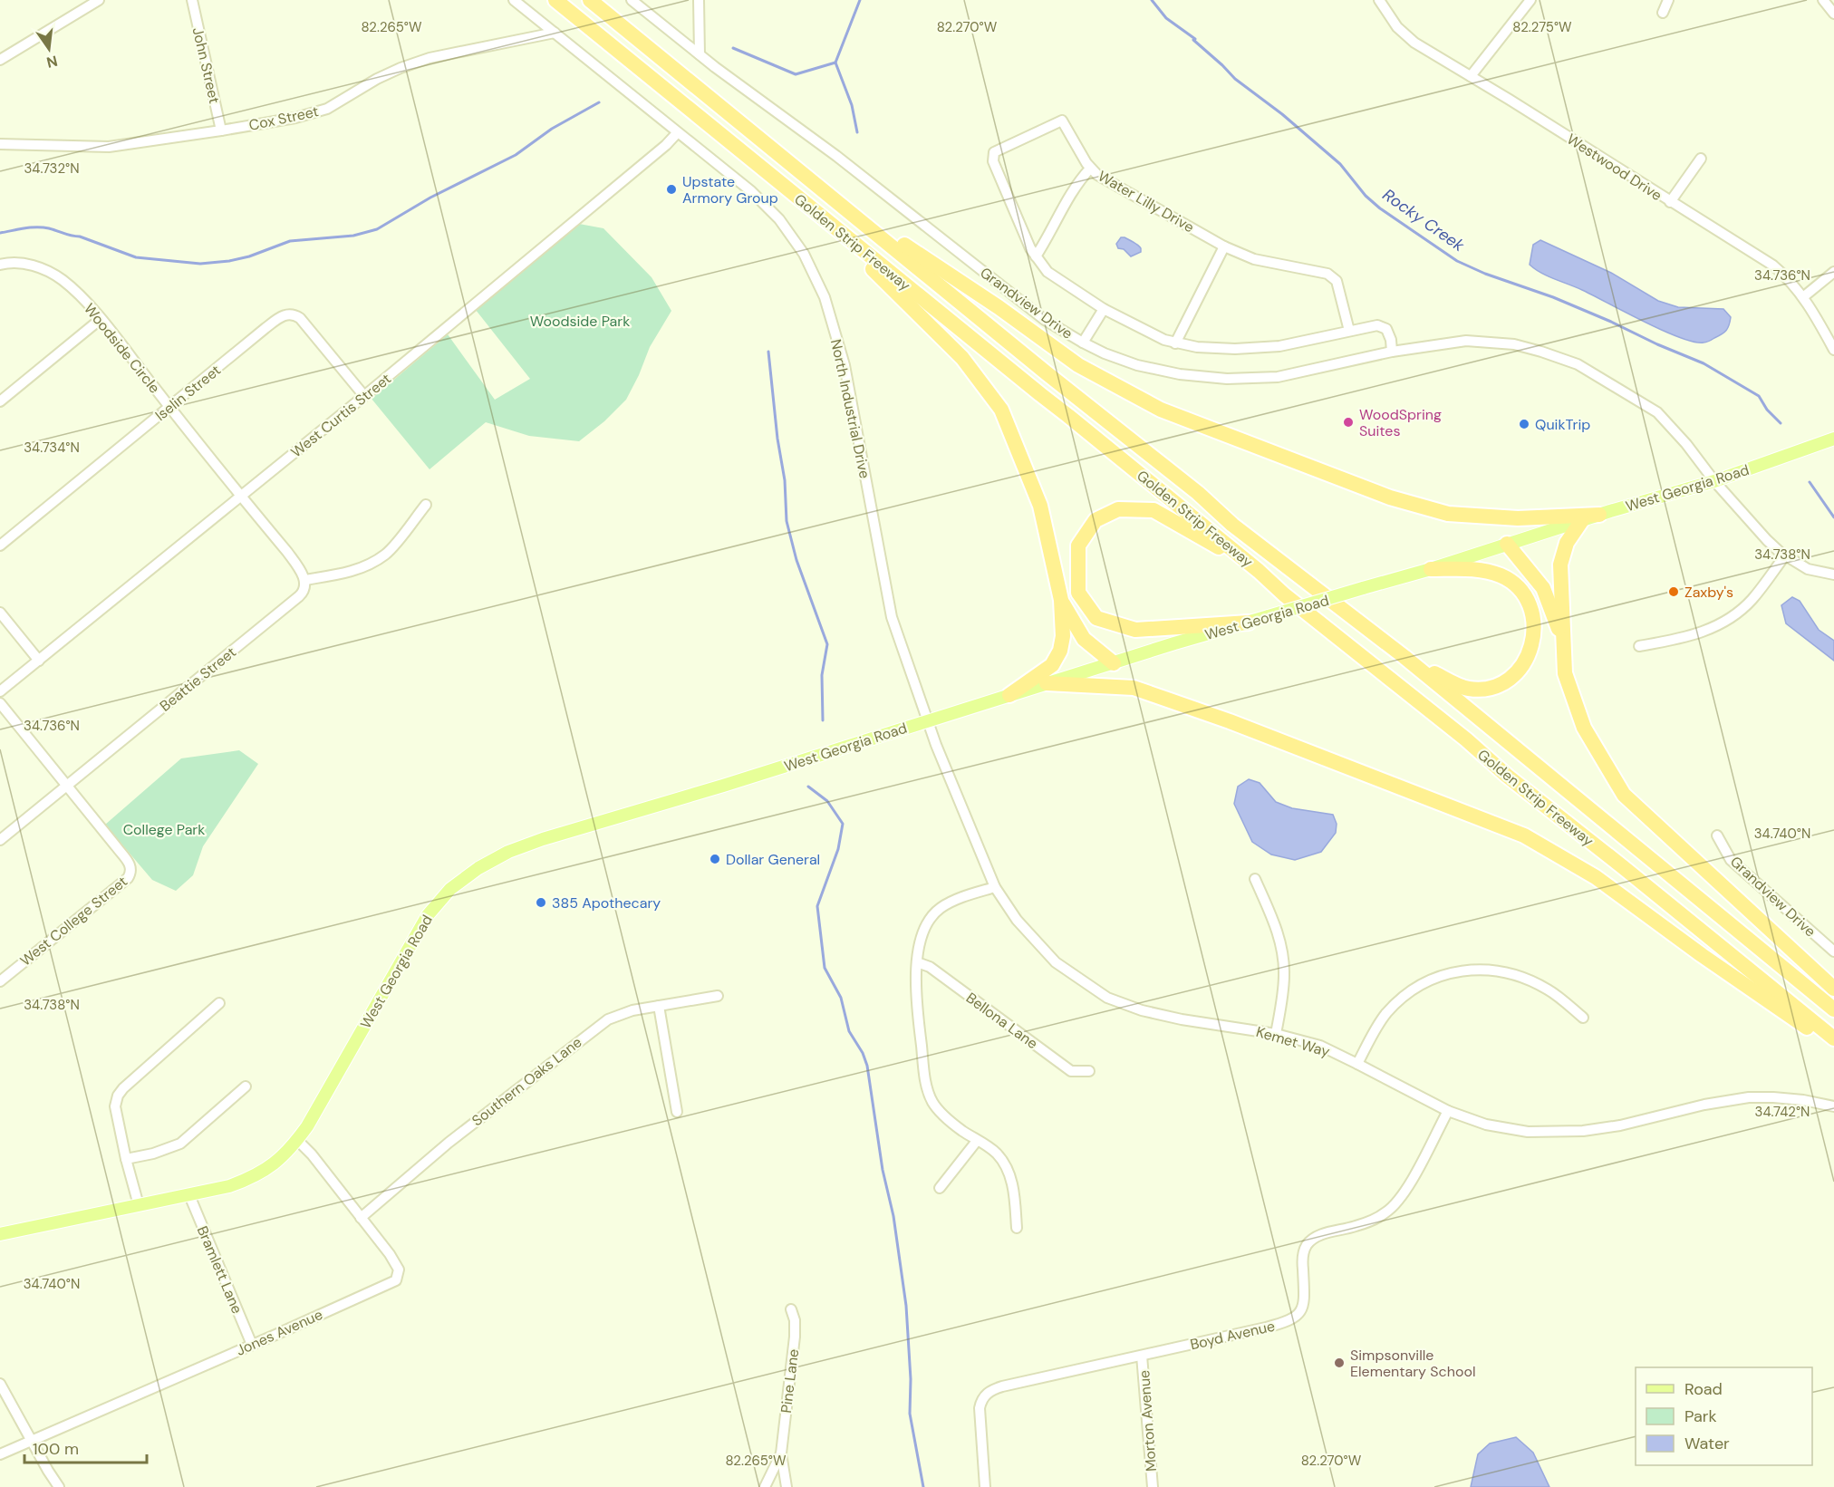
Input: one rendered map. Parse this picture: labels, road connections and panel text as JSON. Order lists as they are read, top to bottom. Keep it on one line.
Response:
{"streets":{"highway":["Golden Strip Freeway"],"main road":["West Georgia Road"],"street":["John Street","Cox Street","Westwood Drive","Water Lilly Drive","Grandview Drive","Woodside Circle","Iselin Street","North Industrial Drive","West Curtis Street","Beattie Street","West College Street","Bellona Lane","Kemet Way","Southern Oaks Lane","Bramlett Lane","Jones Avenue","Boyd Avenue","Pine Lane","Morton Avenue"]},"crossings":[["John Street","Cox Street"],["Cox Street","North Industrial Drive"],["Water Lilly Drive","Grandview Drive"],["Grandview Drive","West Georgia Road"],["Woodside Circle","Iselin Street"],["Woodside Circle","West Curtis Street"],["Iselin Street","West Curtis Street"],["North Industrial Drive","West Curtis Street"],["North Industrial Drive","West Georgia Road"],["North Industrial Drive","Kemet Way"],["West Georgia Road","Kemet Way"],["West Georgia Road","Bramlett Lane"],["West Georgia Road","Jones Avenue"],["Beattie Street","West College Street"],["Kemet Way","Boyd Avenue"],["Southern Oaks Lane","Jones Avenue"],["Bramlett Lane","Jones Avenue"],["Boyd Avenue","Morton Avenue"]],"water":["Rocky Creek"],"parks":["Woodside Park","College Park"],"places":["Upstate Armory Group","WoodSpring Suites","QuikTrip","Zaxby's","Dollar General","385 Apothecary","Simpsonville Elementary School"],"legend":["Road","Park","Water"],"scale_bar":"100 m","north":"bottom","coordinates":["82.275°W","82.265°W","82.270°W","34.732°N","34.736°N","34.734°N","34.738°N","34.740°N","34.742°N"]}
